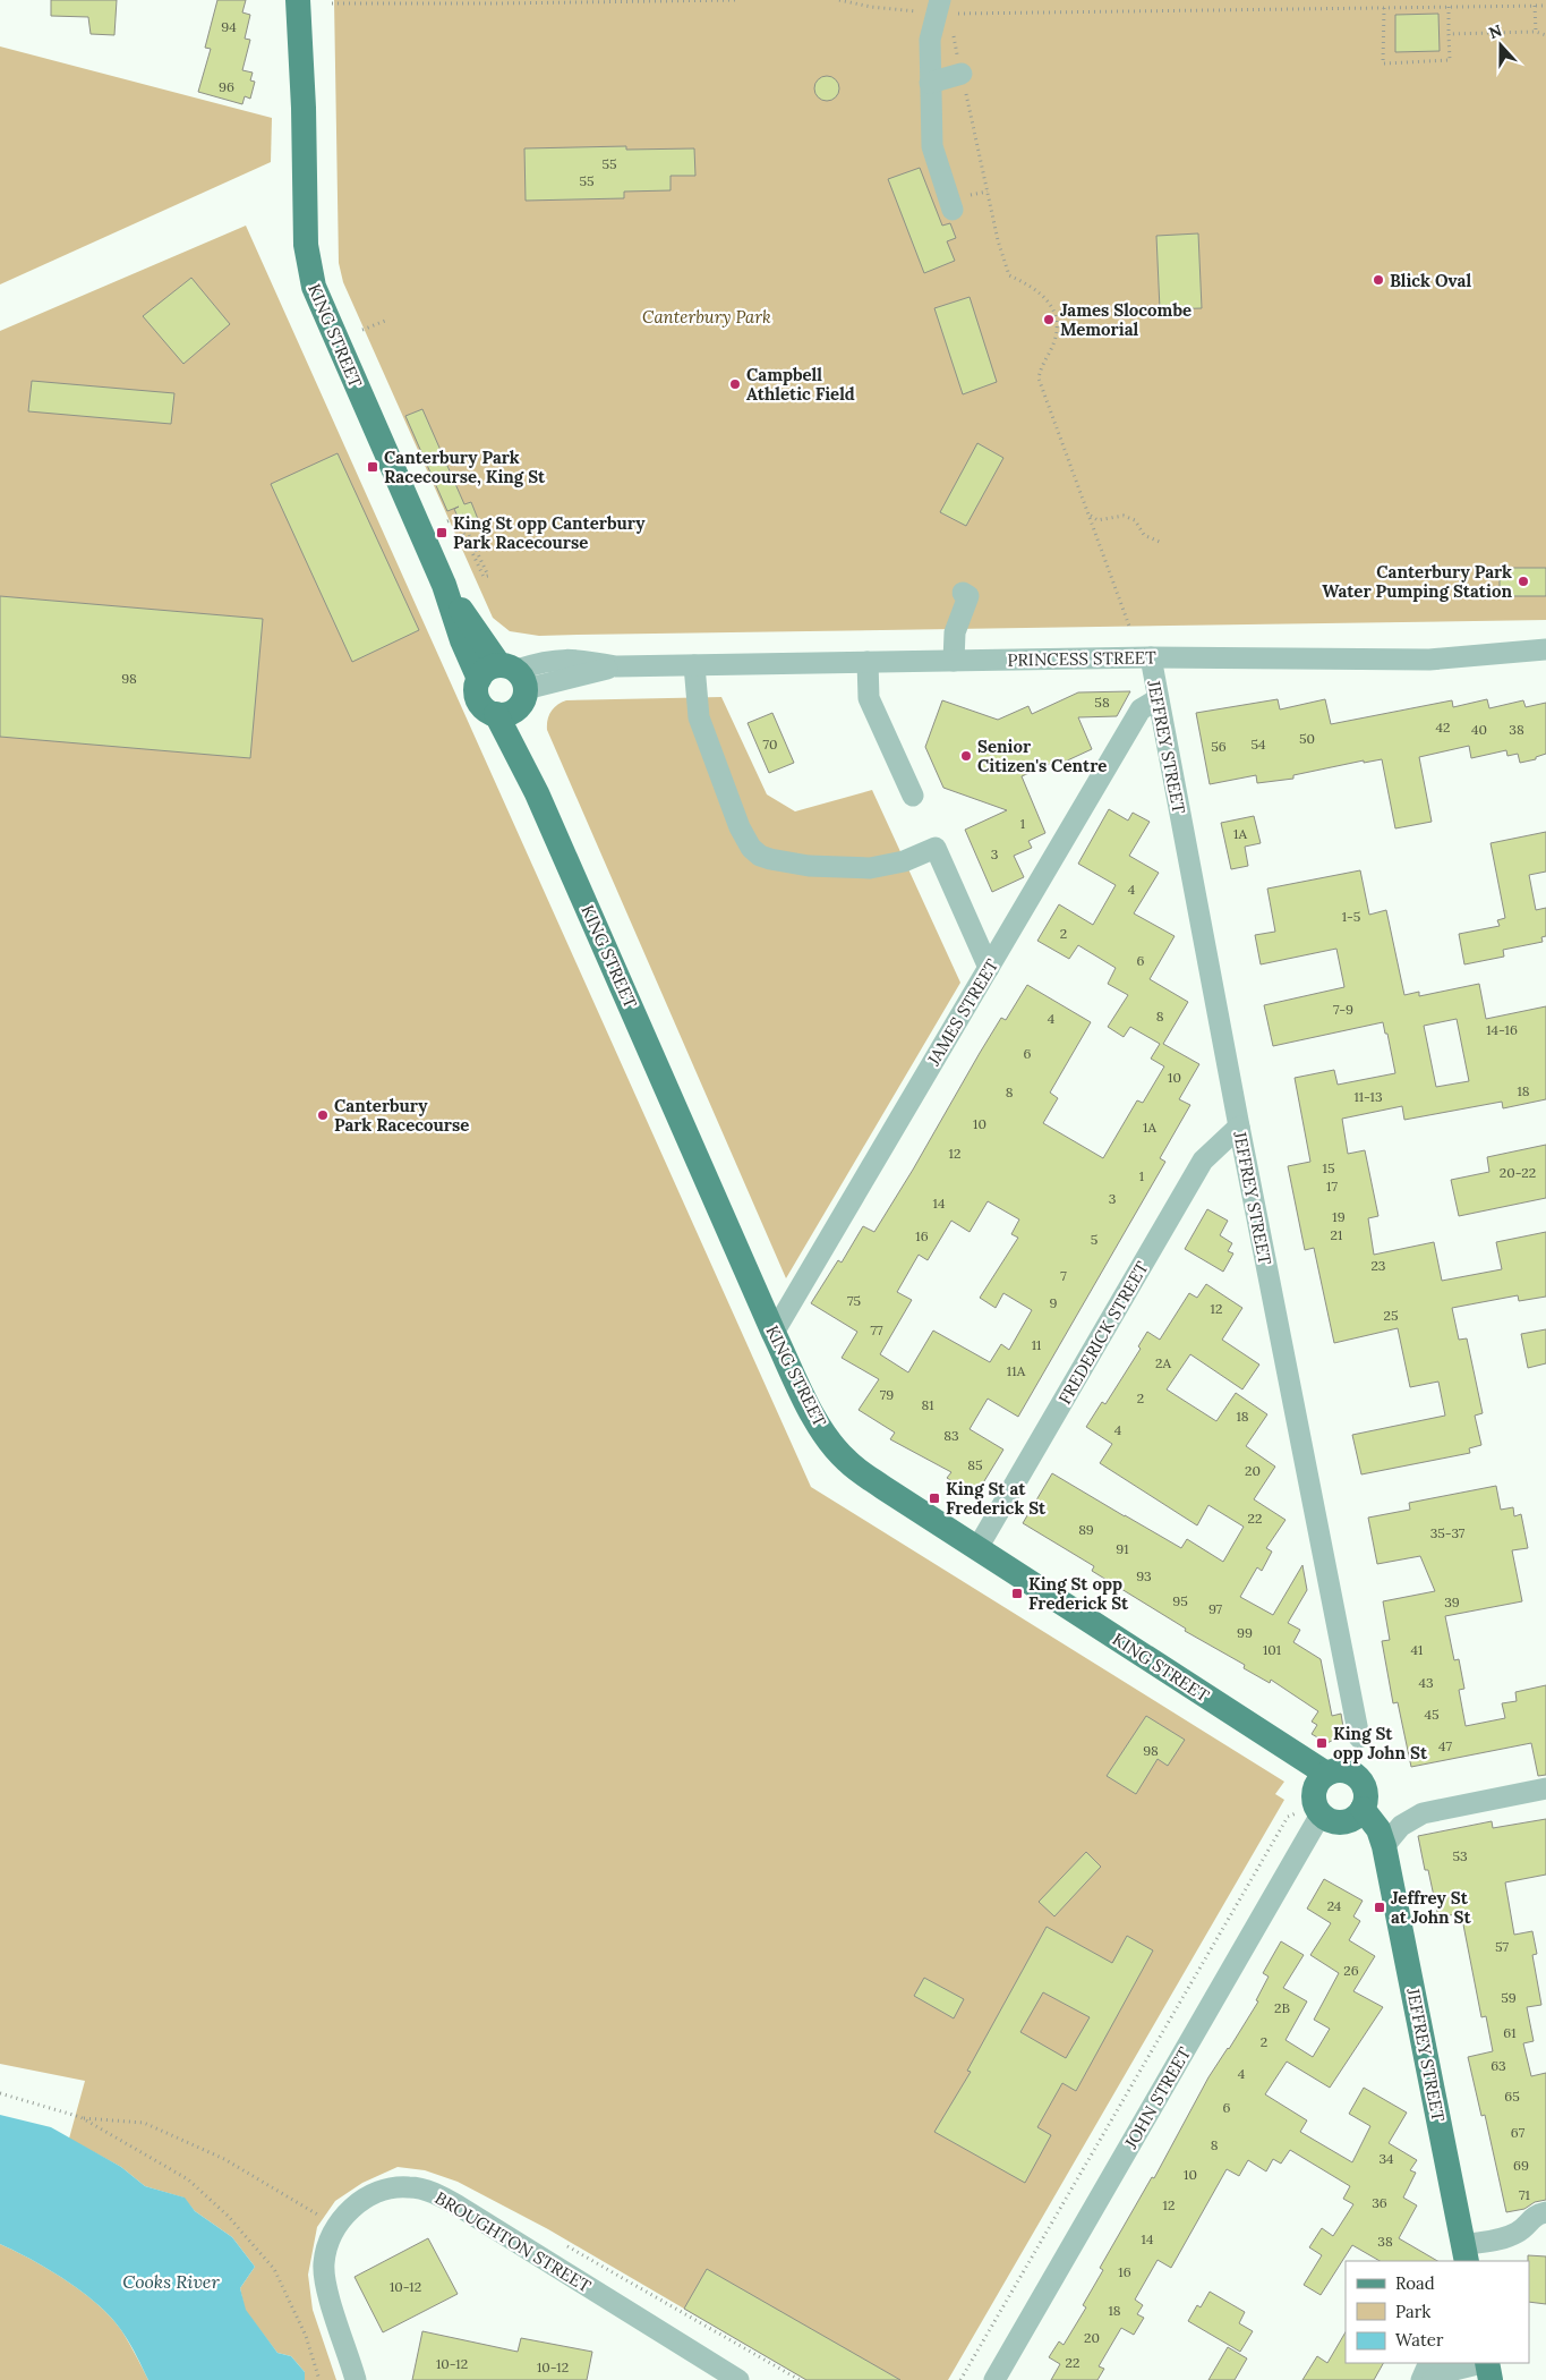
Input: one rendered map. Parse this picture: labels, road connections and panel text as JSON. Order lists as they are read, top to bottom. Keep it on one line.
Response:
{"streets":{"main road":["KING STREET","JEFFREY STREET"],"street":["PRINCESS STREET","JAMES STREET","FREDERICK STREET","JOHN STREET","BROUGHTON STREET"]},"crossings":[["KING STREET","PRINCESS STREET"],["KING STREET","JAMES STREET"],["KING STREET","FREDERICK STREET"],["KING STREET","JOHN STREET"],["PRINCESS STREET","JEFFREY STREET"],["JEFFREY STREET","JAMES STREET"],["JEFFREY STREET","FREDERICK STREET"]],"water":["Cooks River"],"parks":["Canterbury Park"],"places":{"other":["Blick Oval","James Slocombe Memorial","Campbell Athletic Field","Canterbury Park Water Pumping Station","Senior Citizen's Centre","Canterbury Park Racecourse"],"transit":["Canterbury Park Racecourse, King St","King St opp Canterbury Park Racecourse","King St at Frederick St","King St opp Frederick St","King St opp John St","Jeffrey St at John St"]},"house_numbers":["94","96","55","55","98","58","42","40","38","50","70","54","56","1","1A","3","4","1-5","2","6","7-9","8","4","14-16","6","10","18","8","11-13","10","1A","12","15","20-22","1","17","3","14","19","21","16","5","23","7","75","9","12","25","77","11","2A","11A","79","2","81","18","4","83","85","20","22","89","35-37","91","93","95","39","97","99","101","41","43","45","47","98","53","24","57","26","59","2B","61","2","63","4","65","6","67","8","34","69","10","71","36","12","14","38","16","10-12","18","20","22","10-12","10-12"],"legend":["Road","Park","Water"],"north":"top"}
